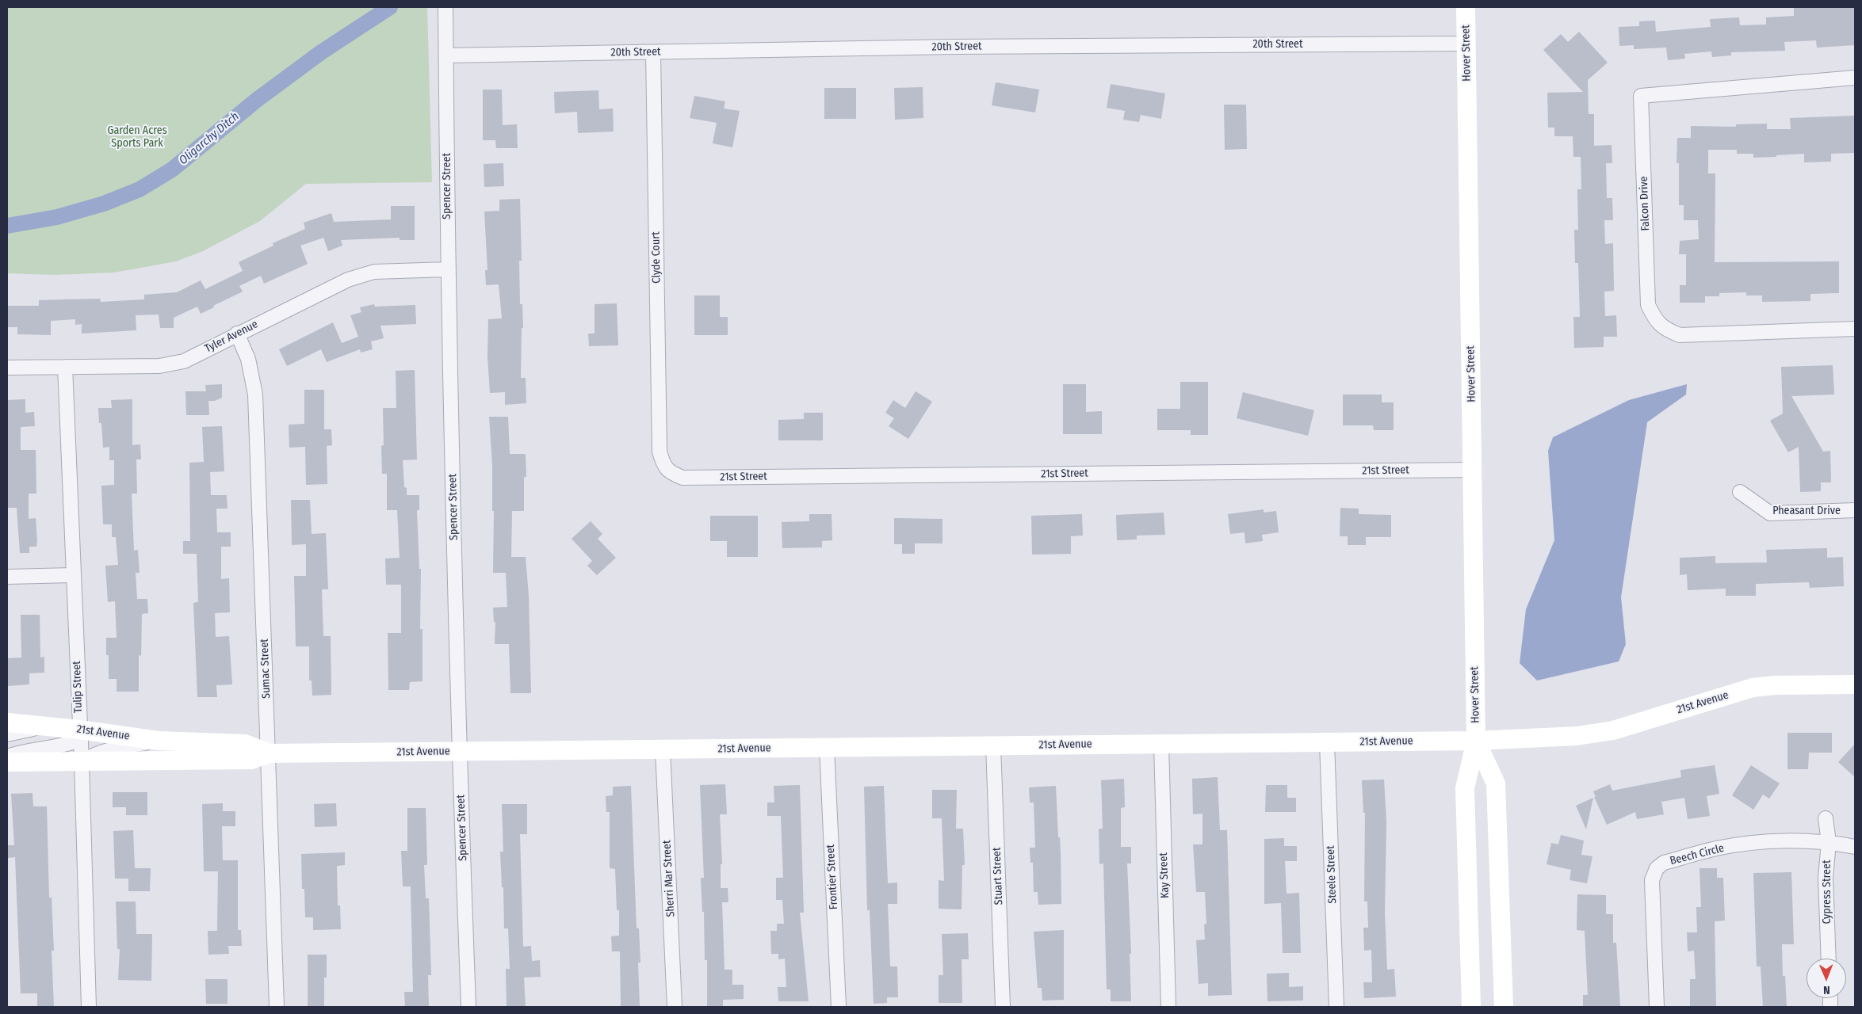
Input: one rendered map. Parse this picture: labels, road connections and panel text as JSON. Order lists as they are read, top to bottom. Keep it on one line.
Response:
{"streets":{"street":["20th Street","Hover Street","Spencer Street","Falcon Drive","Clyde Court","Tyler Avenue","21st Street","Pheasant Drive","Sumac Street","Tulip Street","21st Avenue","Beech Circle","Steele Street","Kay Street","Stuart Street","Frontier Street","Sherri Mar Street","Cypress Street"]},"crossings":[["20th Street","Hover Street"],["20th Street","Spencer Street"],["20th Street","Clyde Court"],["Hover Street","21st Street"],["Hover Street","21st Avenue"],["Spencer Street","Tyler Avenue"],["Spencer Street","21st Avenue"],["Clyde Court","21st Street"],["Tyler Avenue","Sumac Street"],["Tyler Avenue","Tulip Street"],["Sumac Street","21st Avenue"],["Tulip Street","21st Avenue"],["21st Avenue","Steele Street"],["21st Avenue","Kay Street"],["21st Avenue","Stuart Street"],["21st Avenue","Frontier Street"],["21st Avenue","Sherri Mar Street"],["Beech Circle","Cypress Street"]],"water":["Oligarchy Ditch"],"parks":["Garden Acres Sports Park"],"north":"bottom"}
